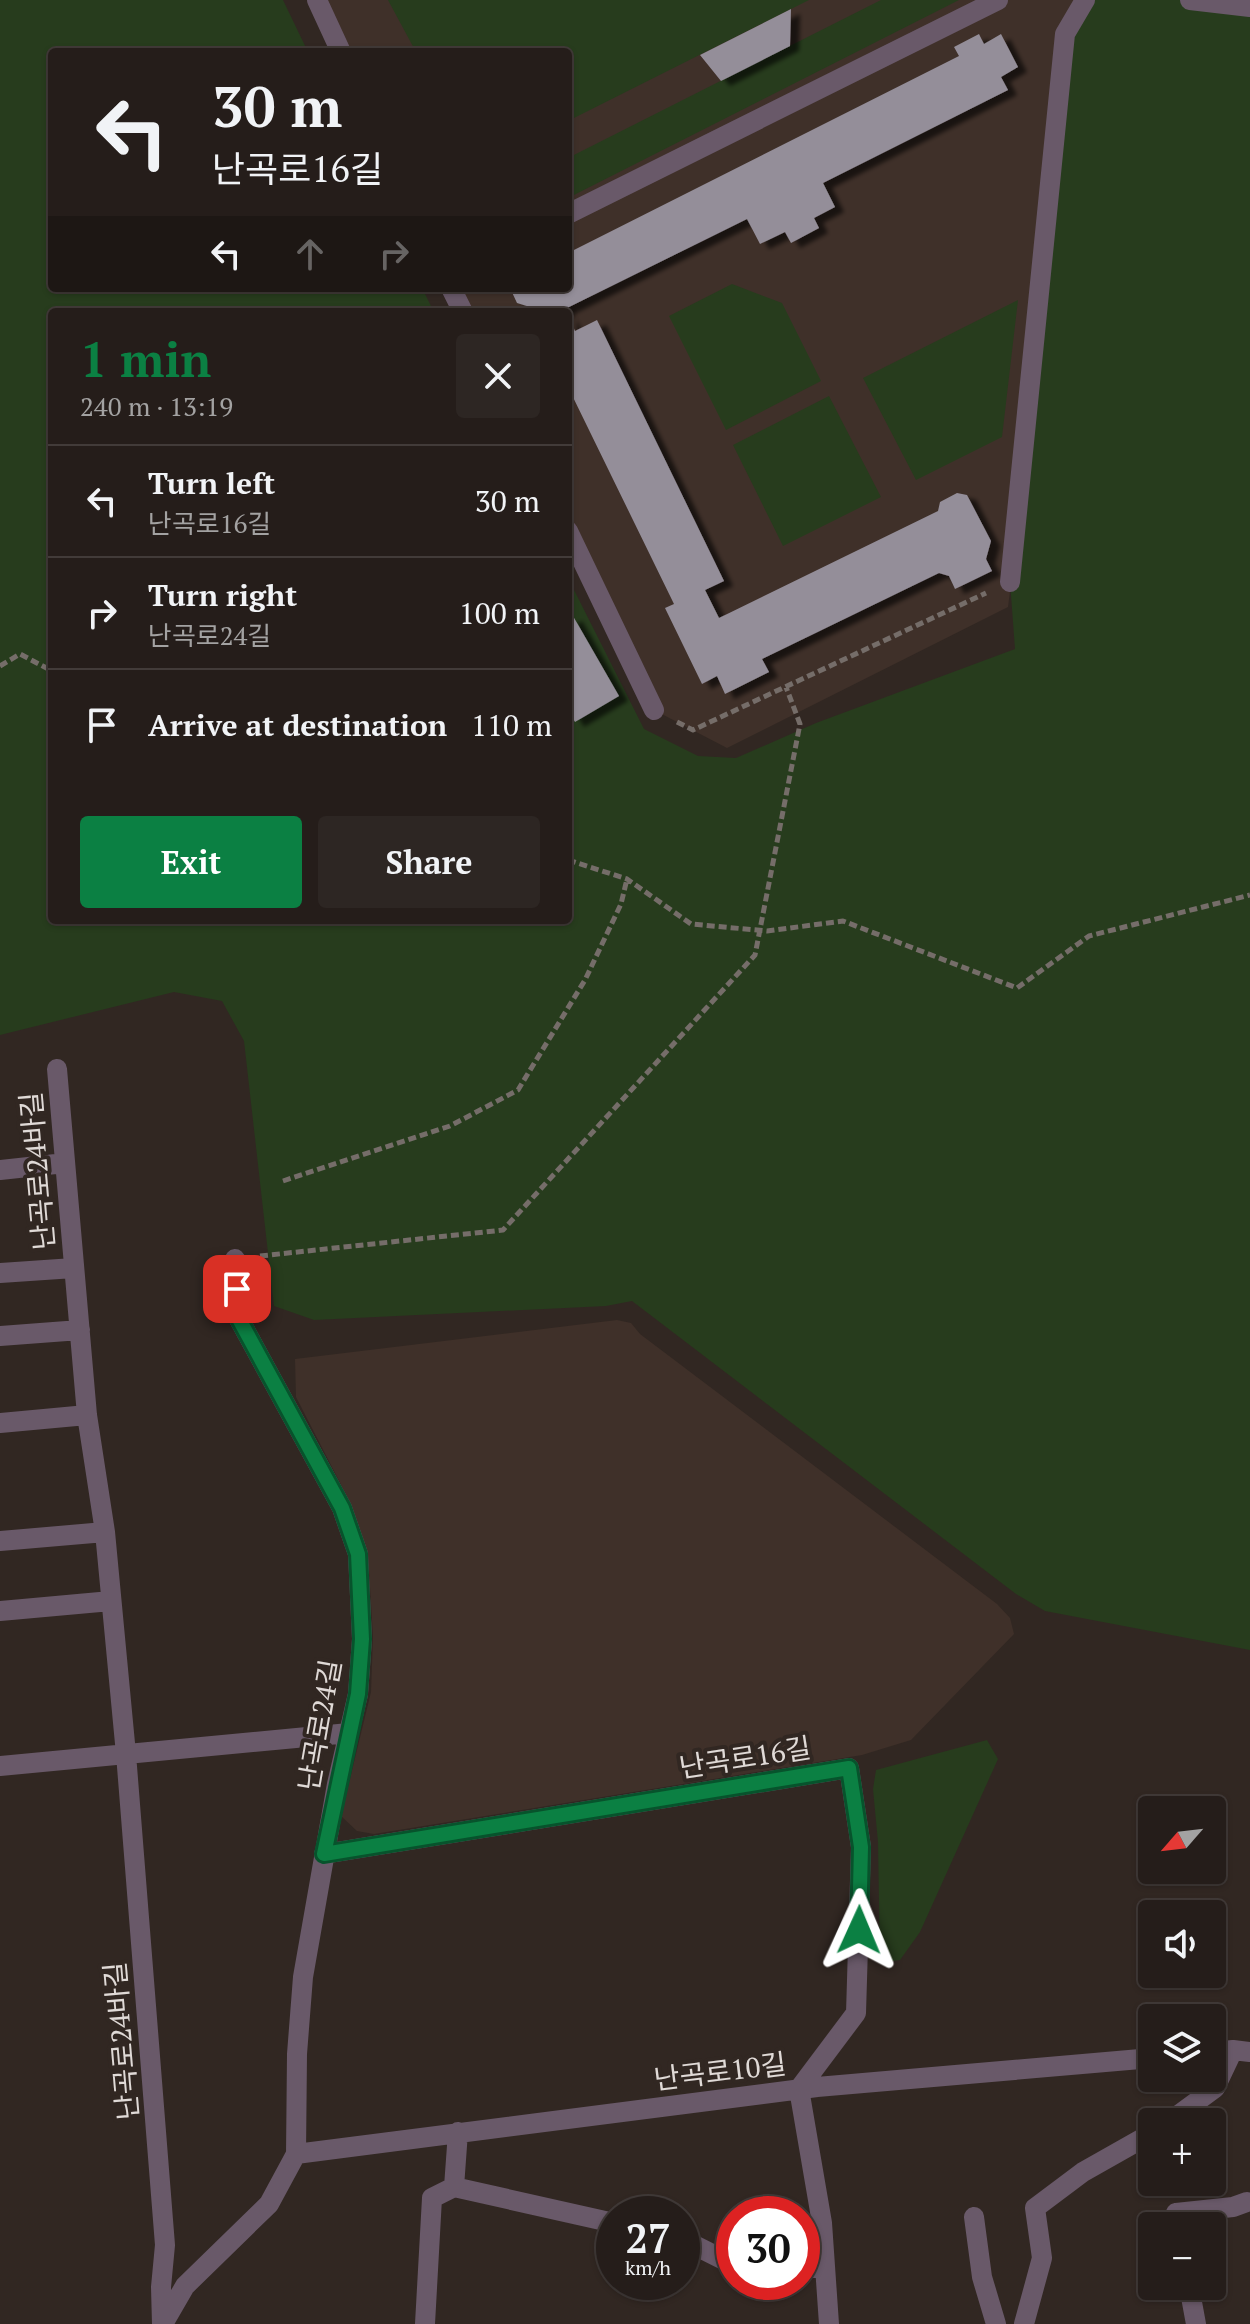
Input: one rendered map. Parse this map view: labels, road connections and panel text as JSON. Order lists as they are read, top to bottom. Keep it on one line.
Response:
{"streets":{"street":["난곡로24바길","난곡로24길","난곡로16길","난곡로10길"]},"crossings":[["난곡로24바길","난곡로24길"],["난곡로24길","난곡로16길"],["난곡로24길","난곡로10길"],["난곡로16길","난곡로10길"]],"north":"bottom left","page":{"turn":["30 m","난곡로16길"],"heading":["1 min","240 m · 13:19"],"list":[{"name":"Turn left","note":"난곡로16길","value":"30 m"},{"name":"Turn right","note":"난곡로24길","value":"100 m"},{"name":"Arrive at destination","value":"110 m"}],"buttons":["Exit","Share"],"map_buttons":["+","−"],"speed":"27 km/h","limit":"30"}}
